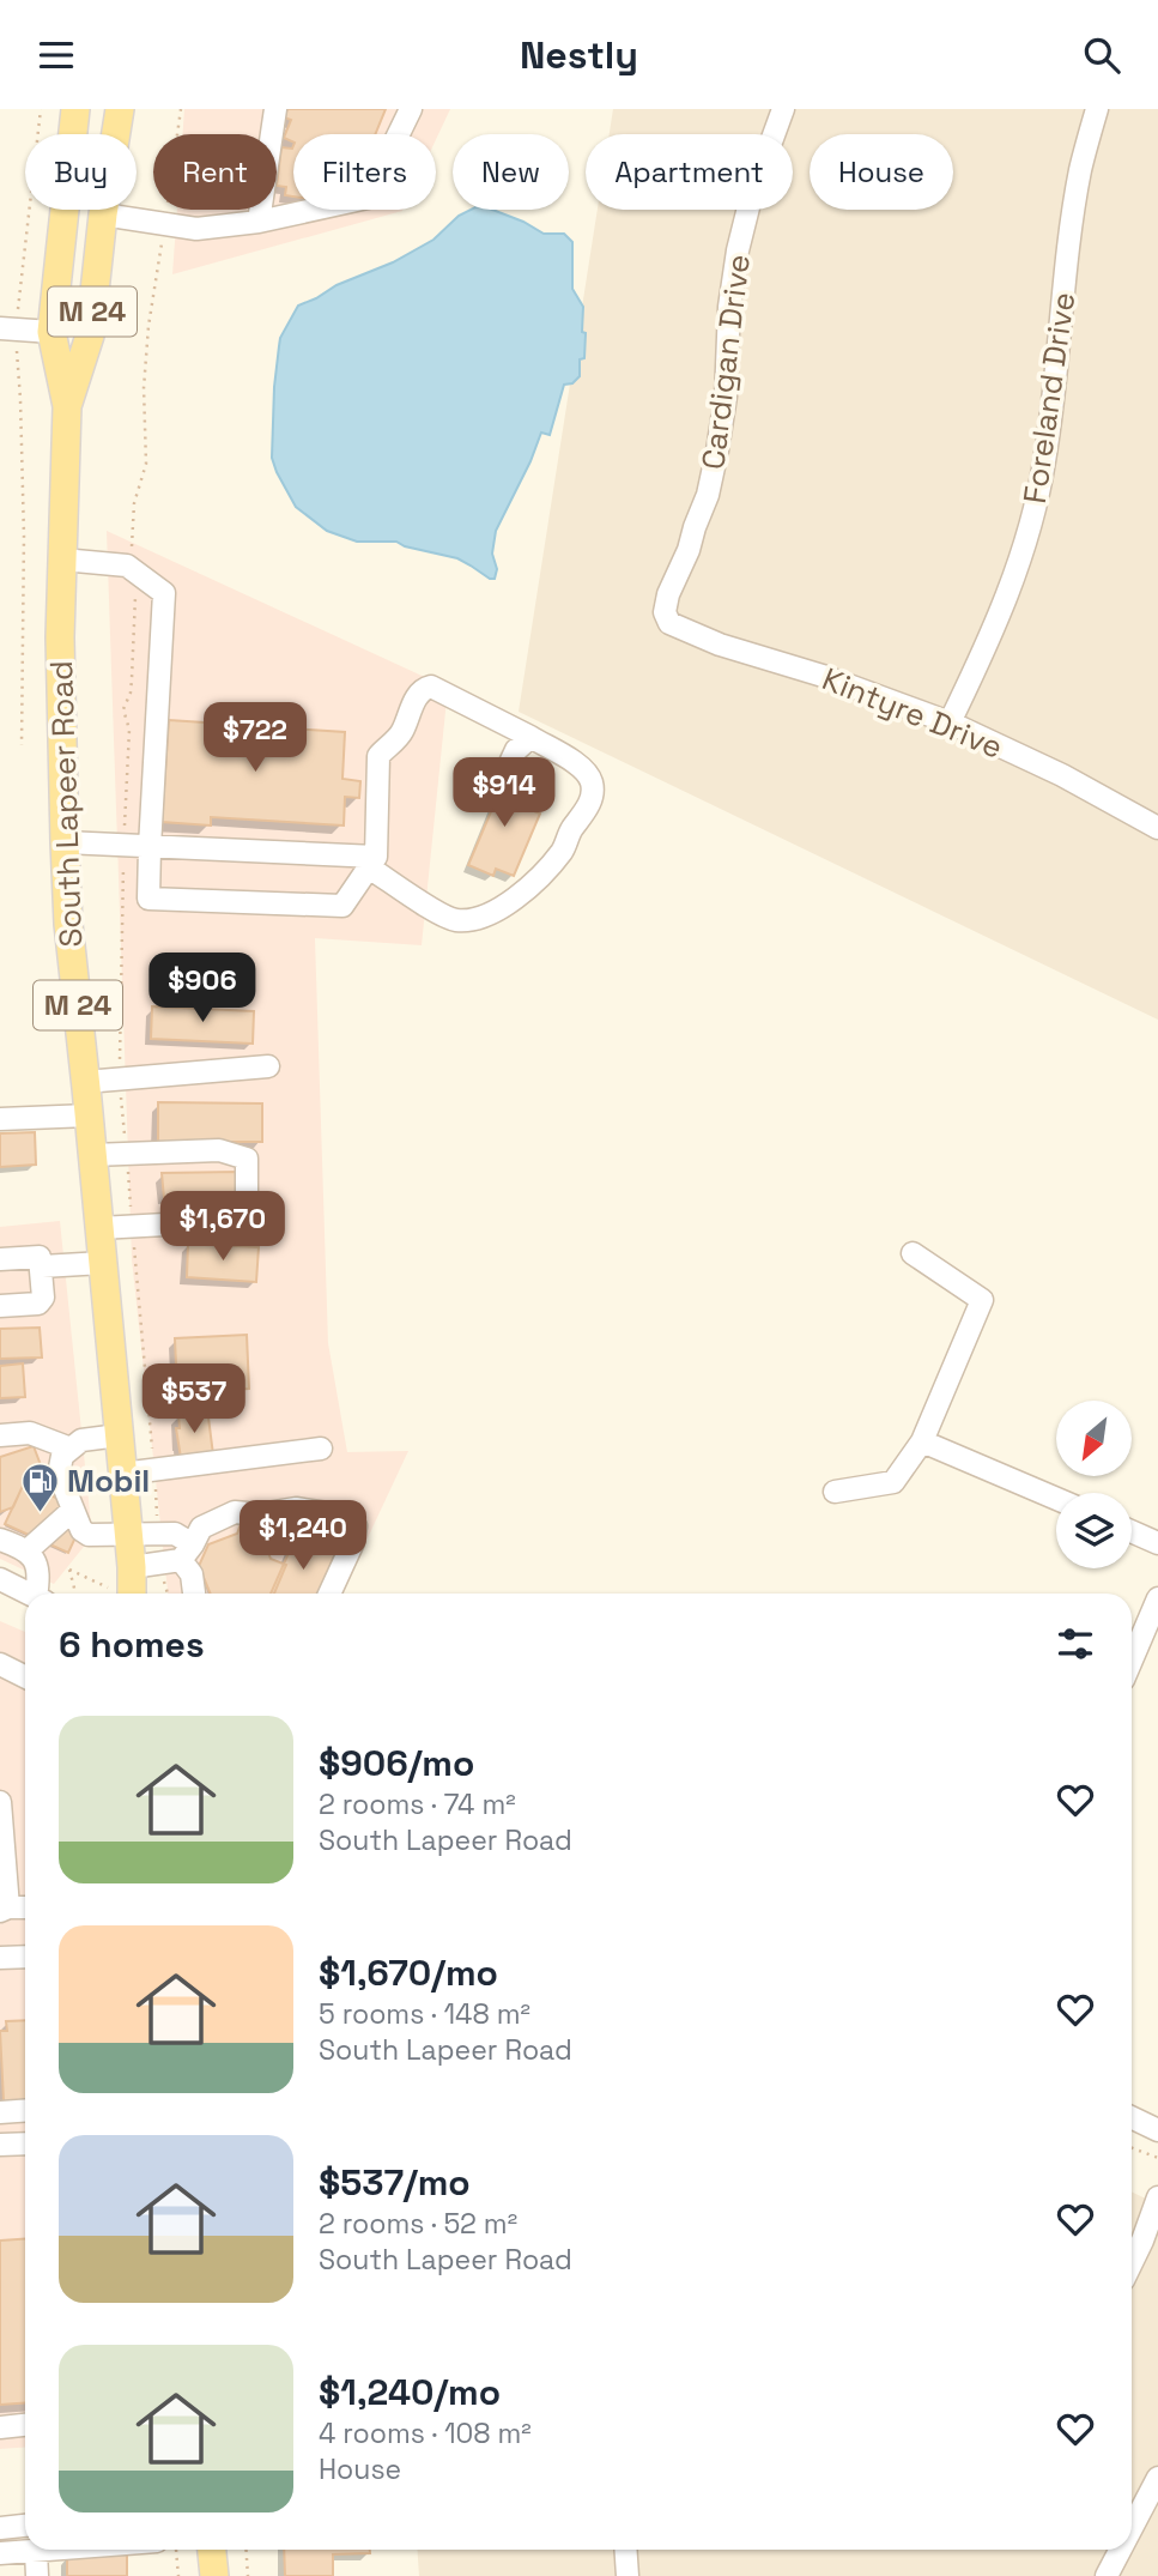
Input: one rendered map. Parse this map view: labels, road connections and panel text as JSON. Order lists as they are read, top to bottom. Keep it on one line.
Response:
{"streets":{"main road":["M 24","South Lapeer Road"],"street":["Cardigan Drive","Foreland Drive","Kintyre Drive"]},"crossings":[["Cardigan Drive","Kintyre Drive"],["Foreland Drive","Kintyre Drive"]],"places":{"fuel station":["Mobil"]},"north":"bottom left","page":{"header":"Nestly","chip":["Buy","Rent","Filters","New","Apartment","House"],"price":["$722","$914","$906","$1,670","$537","$1,240"],"heading":"6 homes","list":[{"name":"$906/mo","note":"2 rooms · 74 m² · South Lapeer Road"},{"name":"$1,670/mo","note":"5 rooms · 148 m² · South Lapeer Road"},{"name":"$537/mo","note":"2 rooms · 52 m² · South Lapeer Road"},{"name":"$1,240/mo","note":"4 rooms · 108 m² · House"}]}}
